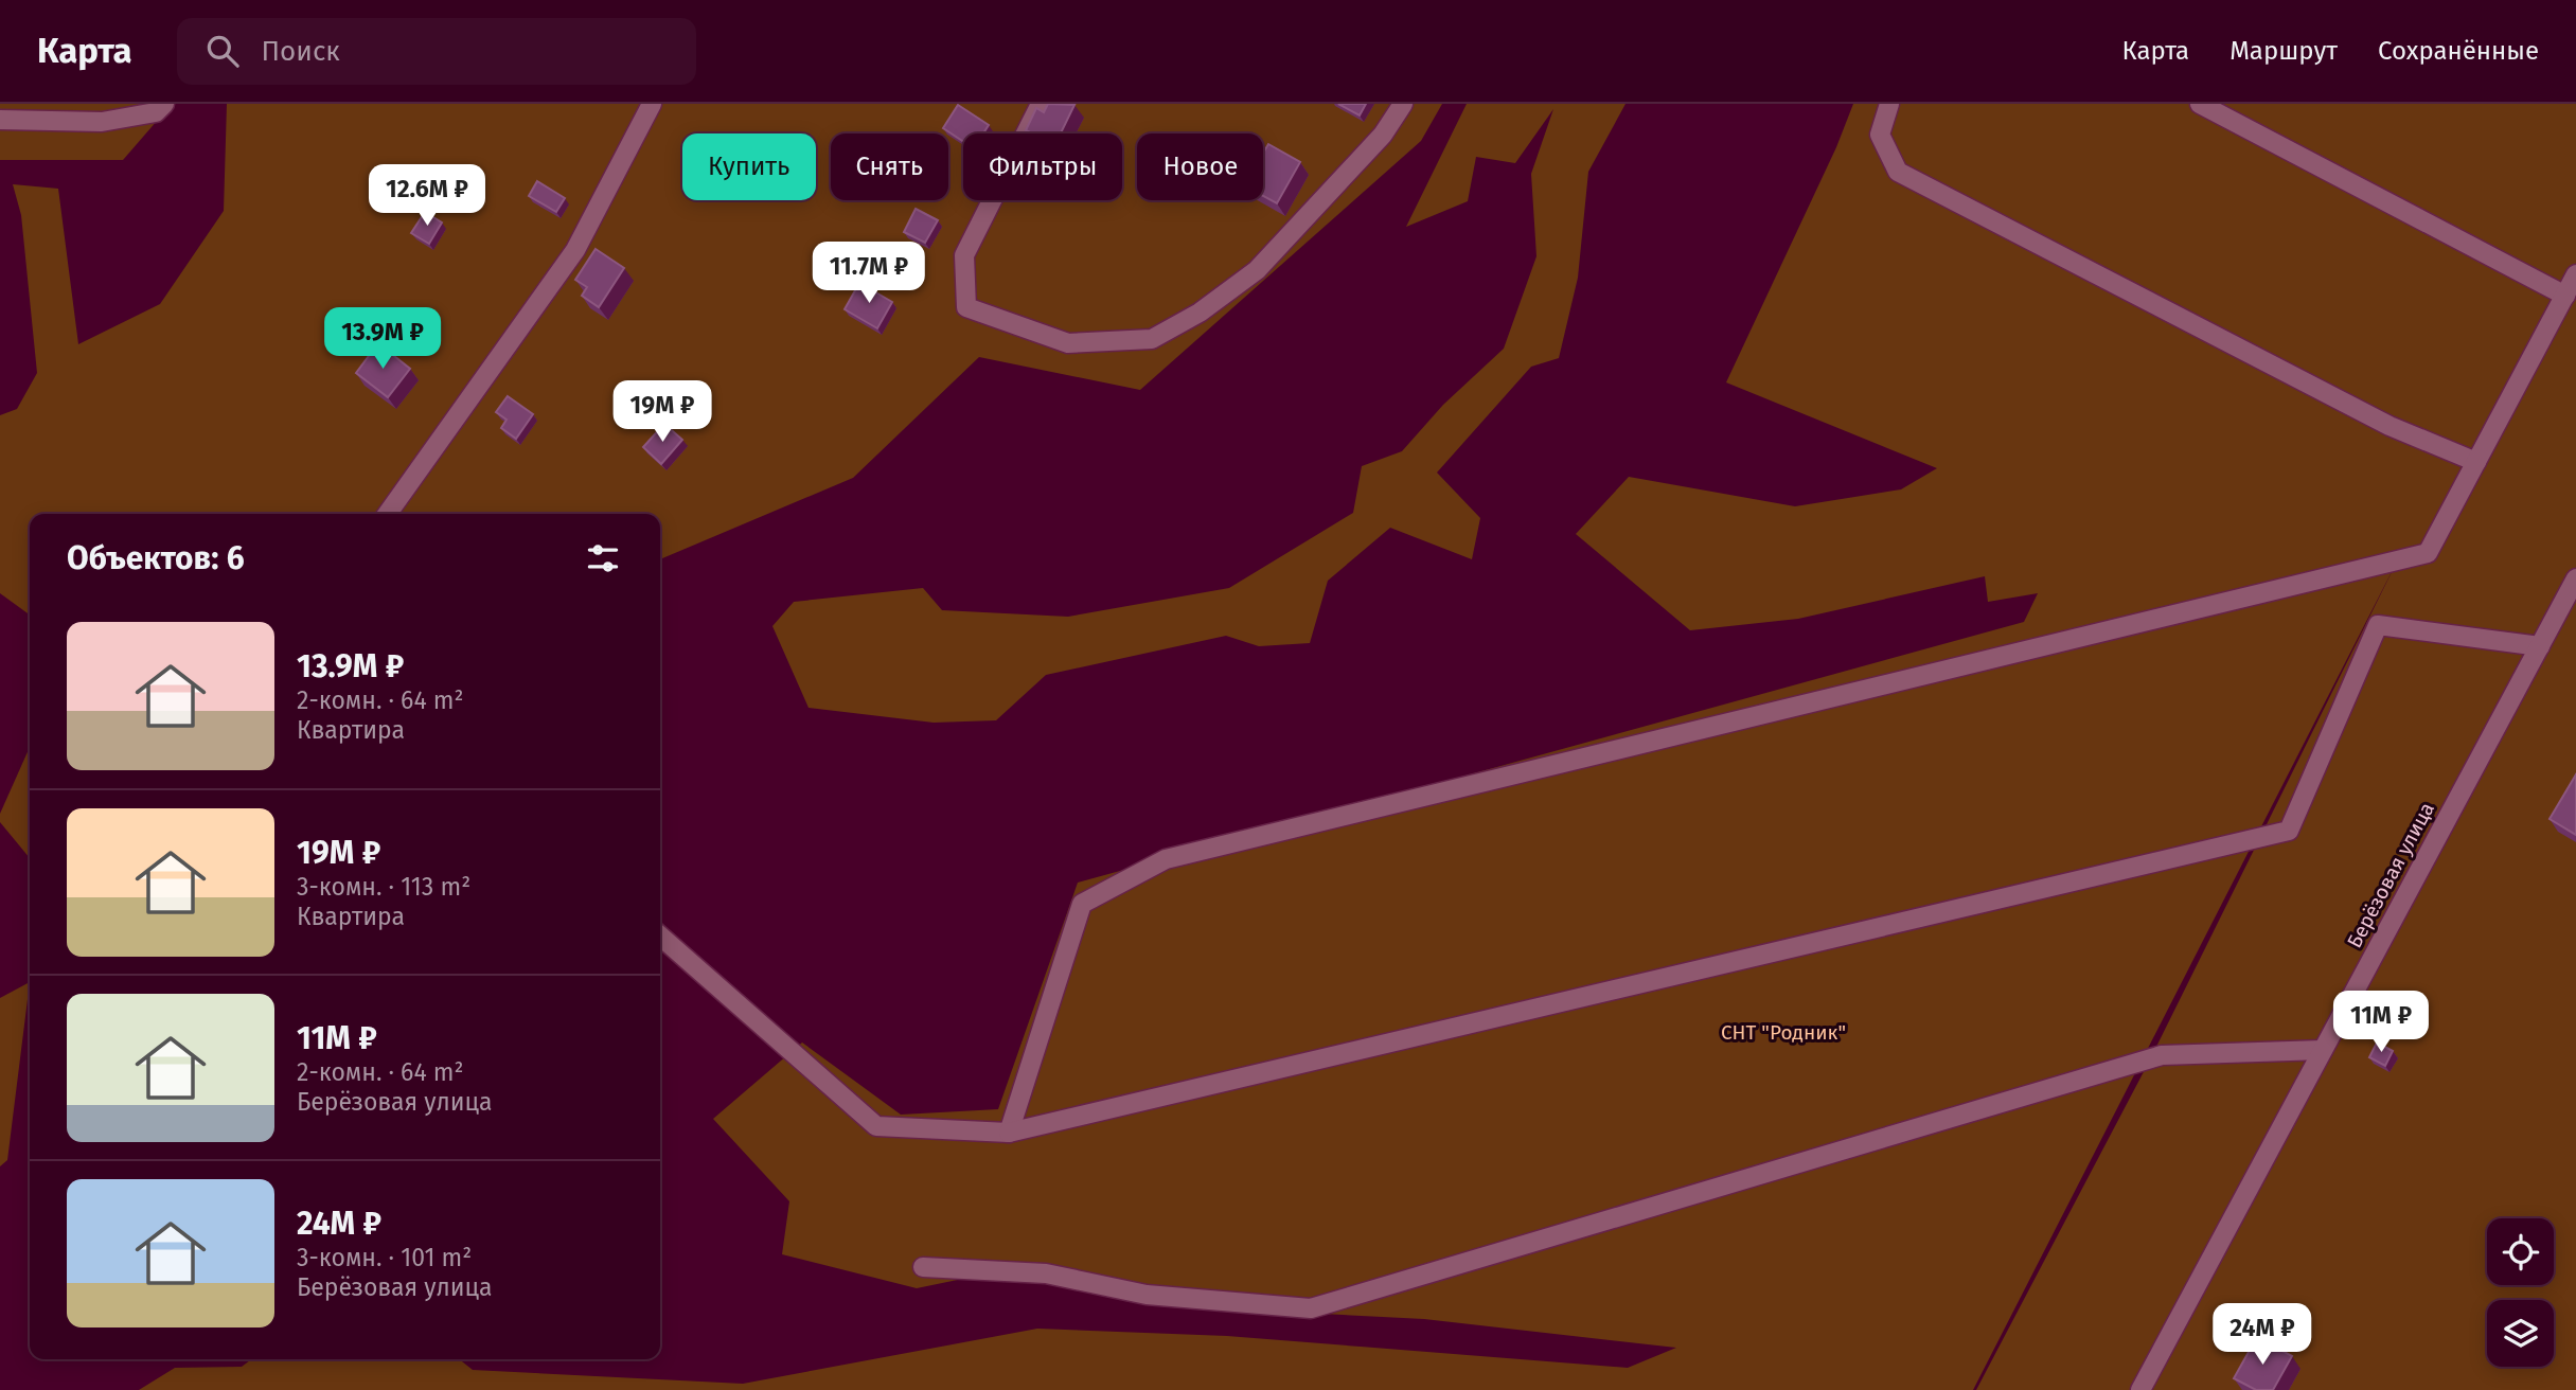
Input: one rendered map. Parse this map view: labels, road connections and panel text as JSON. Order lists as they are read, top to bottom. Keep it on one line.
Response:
{"streets":{"street":["Берёзовая улица"]},"parks":["СНТ \"Родник\""],"page":{"header":"Карта","search":"Поиск","nav":["Карта","Маршрут","Сохранённые"],"chip":["Купить","Снять","Фильтры","Новое"],"price":["12.6M ₽","11.7M ₽","13.9M ₽","19M ₽","11M ₽","24M ₽"],"heading":"Объектов: 6","list":[{"name":"13.9M ₽","note":"2-комн. · 64 m² · Квартира"},{"name":"19M ₽","note":"3-комн. · 113 m² · Квартира"},{"name":"11M ₽","note":"2-комн. · 64 m² · Берёзовая улица"},{"name":"24M ₽","note":"3-комн. · 101 m² · Берёзовая улица"}]}}
